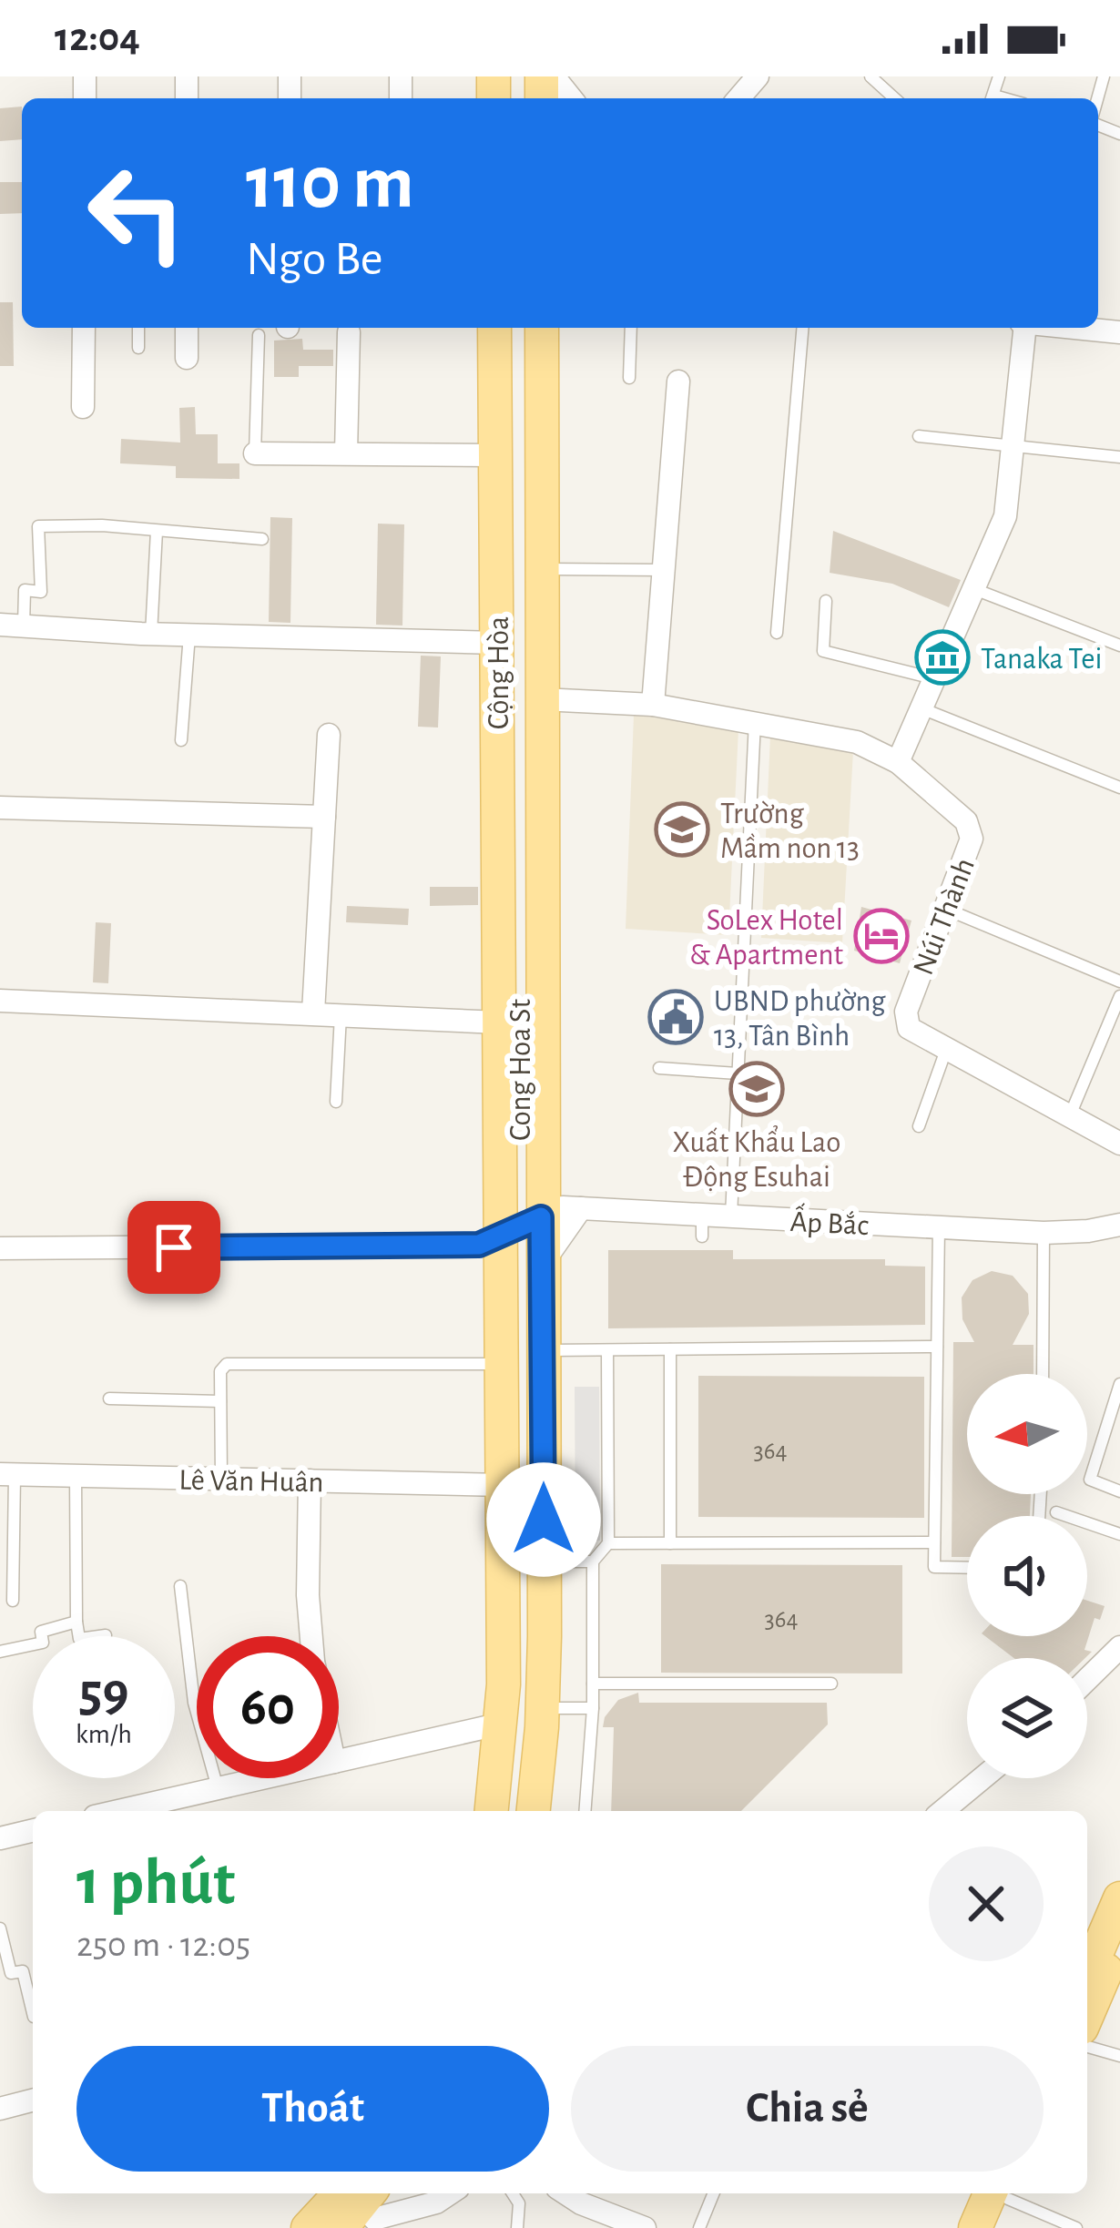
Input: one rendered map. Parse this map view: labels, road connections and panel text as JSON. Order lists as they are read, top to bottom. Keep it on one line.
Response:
{"streets":{"main road":["Cộng Hòa","Cong Hoa St"],"street":["Núi Thành","Ấp Bắc","Lê Văn Huân"]},"crossings":[["Cộng Hòa","Cong Hoa St"],["Núi Thành","Cong Hoa St"],["Cong Hoa St","Ấp Bắc"]],"places":{"museum":["Tanaka Tei"],"school or university":["Trường Mầm non 13","Xuất Khẩu Lao Động Esuhai"],"hotel":["SoLex Hotel & Apartment"],"public building":["UBND phường 13, Tân Bình"]},"house_numbers":["364","364"],"north":"left","page":{"status":"12:04","turn":["110 m","Ngo Be"],"speed":"59 km/h","limit":"60","heading":["1 phút","250 m · 12:05"],"buttons":["Thoát","Chia sẻ"]}}
